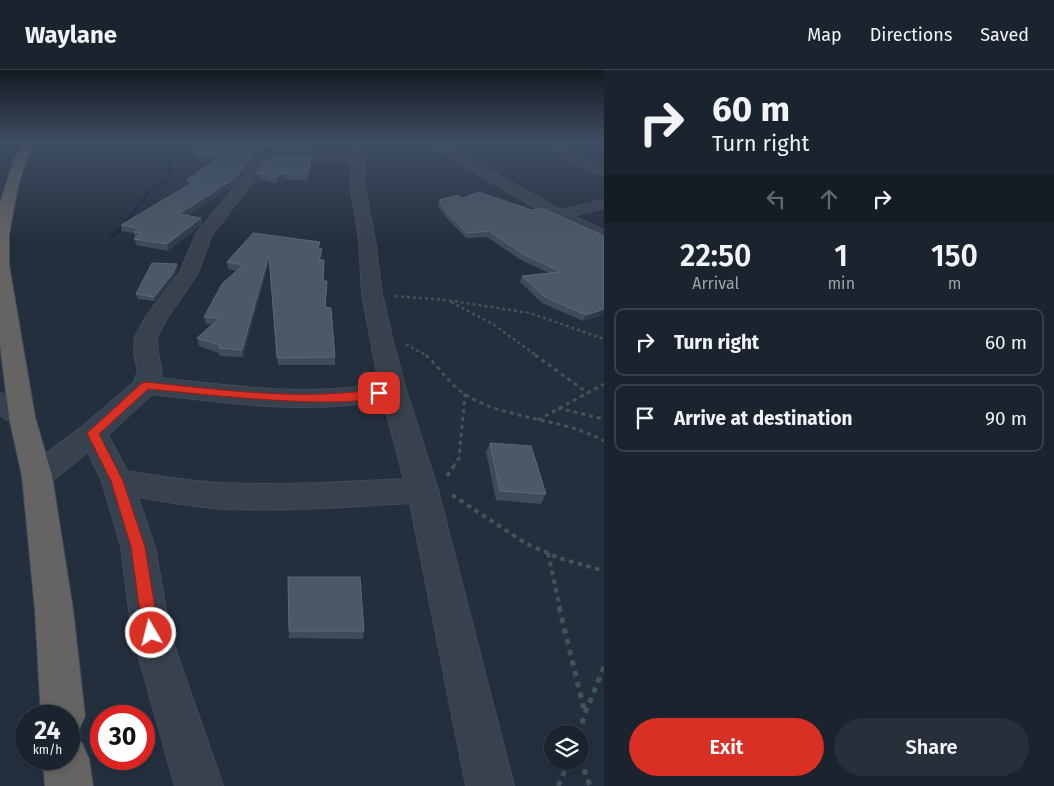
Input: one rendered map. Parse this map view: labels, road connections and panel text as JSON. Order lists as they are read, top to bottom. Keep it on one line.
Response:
{"page":{"header":"Waylane","nav":["Map","Directions","Saved"],"turn":["60 m","Turn right"],"eta":["22:50","Arrival","1","min","150","m"],"list":[{"name":"Turn right","value":"60 m"},{"name":"Arrive at destination","value":"90 m"}],"speed":"24 km/h","limit":"30","buttons":["Exit","Share"]}}
